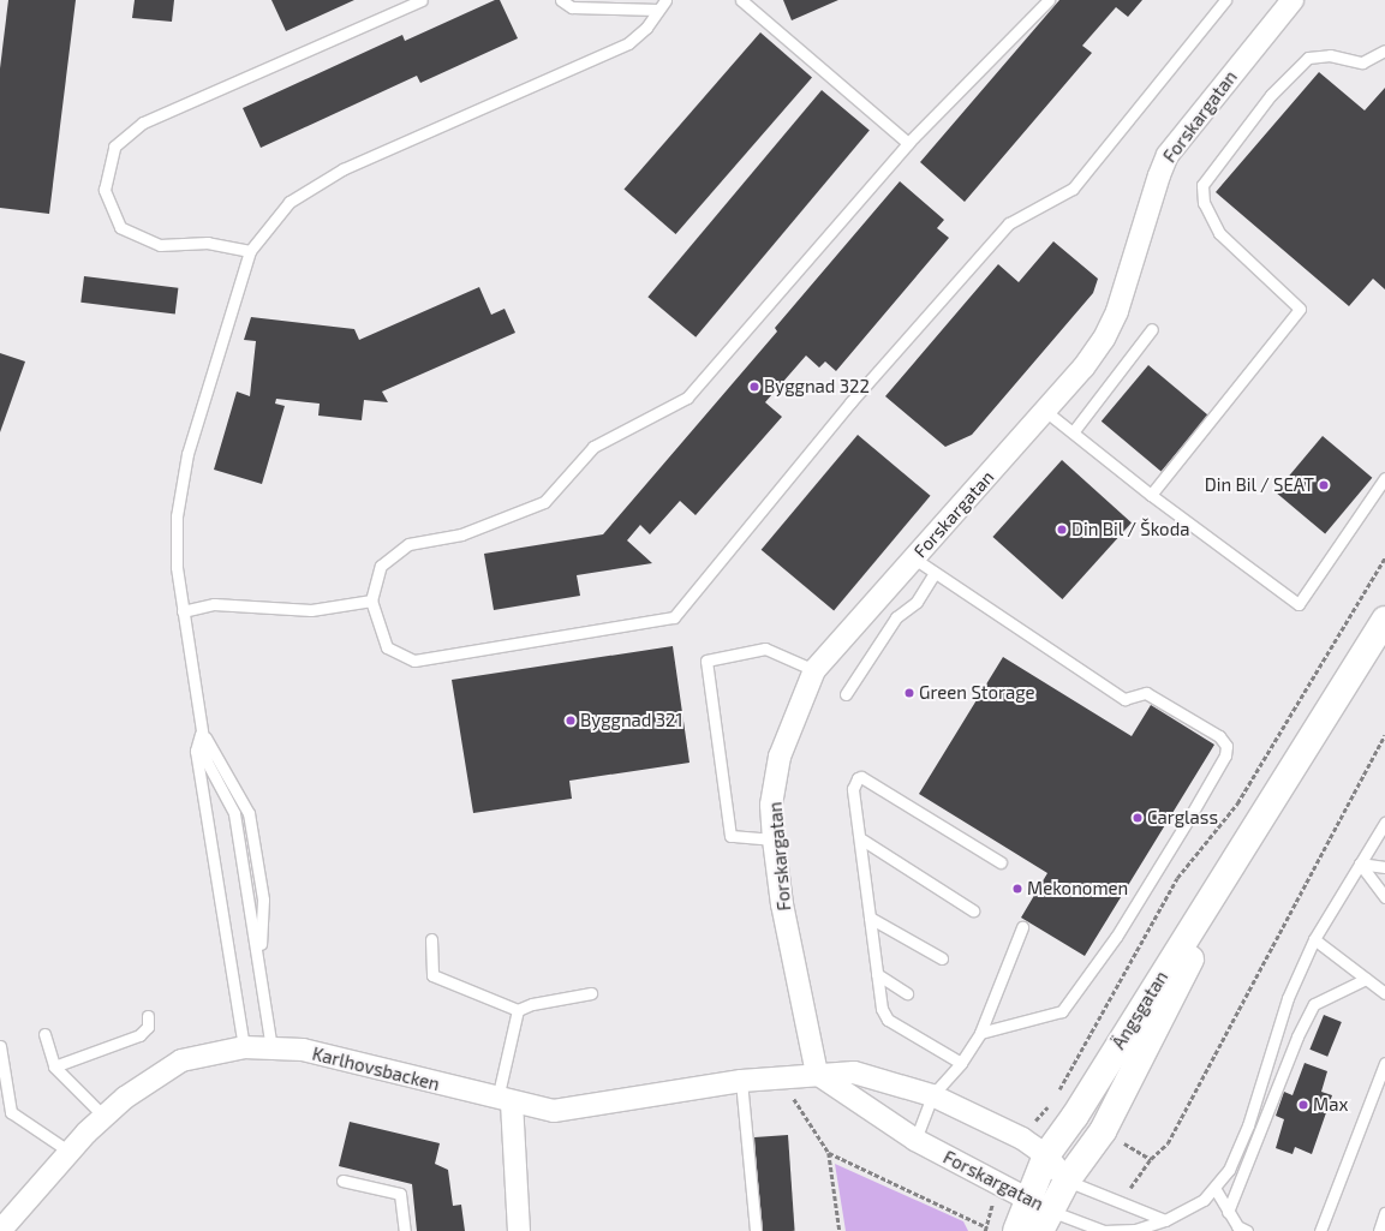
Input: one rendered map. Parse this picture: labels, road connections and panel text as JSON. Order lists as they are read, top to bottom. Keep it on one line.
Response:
{"streets":{"main road":["Ängsgatan"],"street":["Forskargatan","Karlhovsbacken"]},"crossings":[["Forskargatan","Ängsgatan"],["Forskargatan","Karlhovsbacken"]],"places":["Byggnad 322","Din Bil / SEAT","Din Bil / Škoda","Green Storage","Byggnad 321","Carglass","Mekonomen","Max"]}
